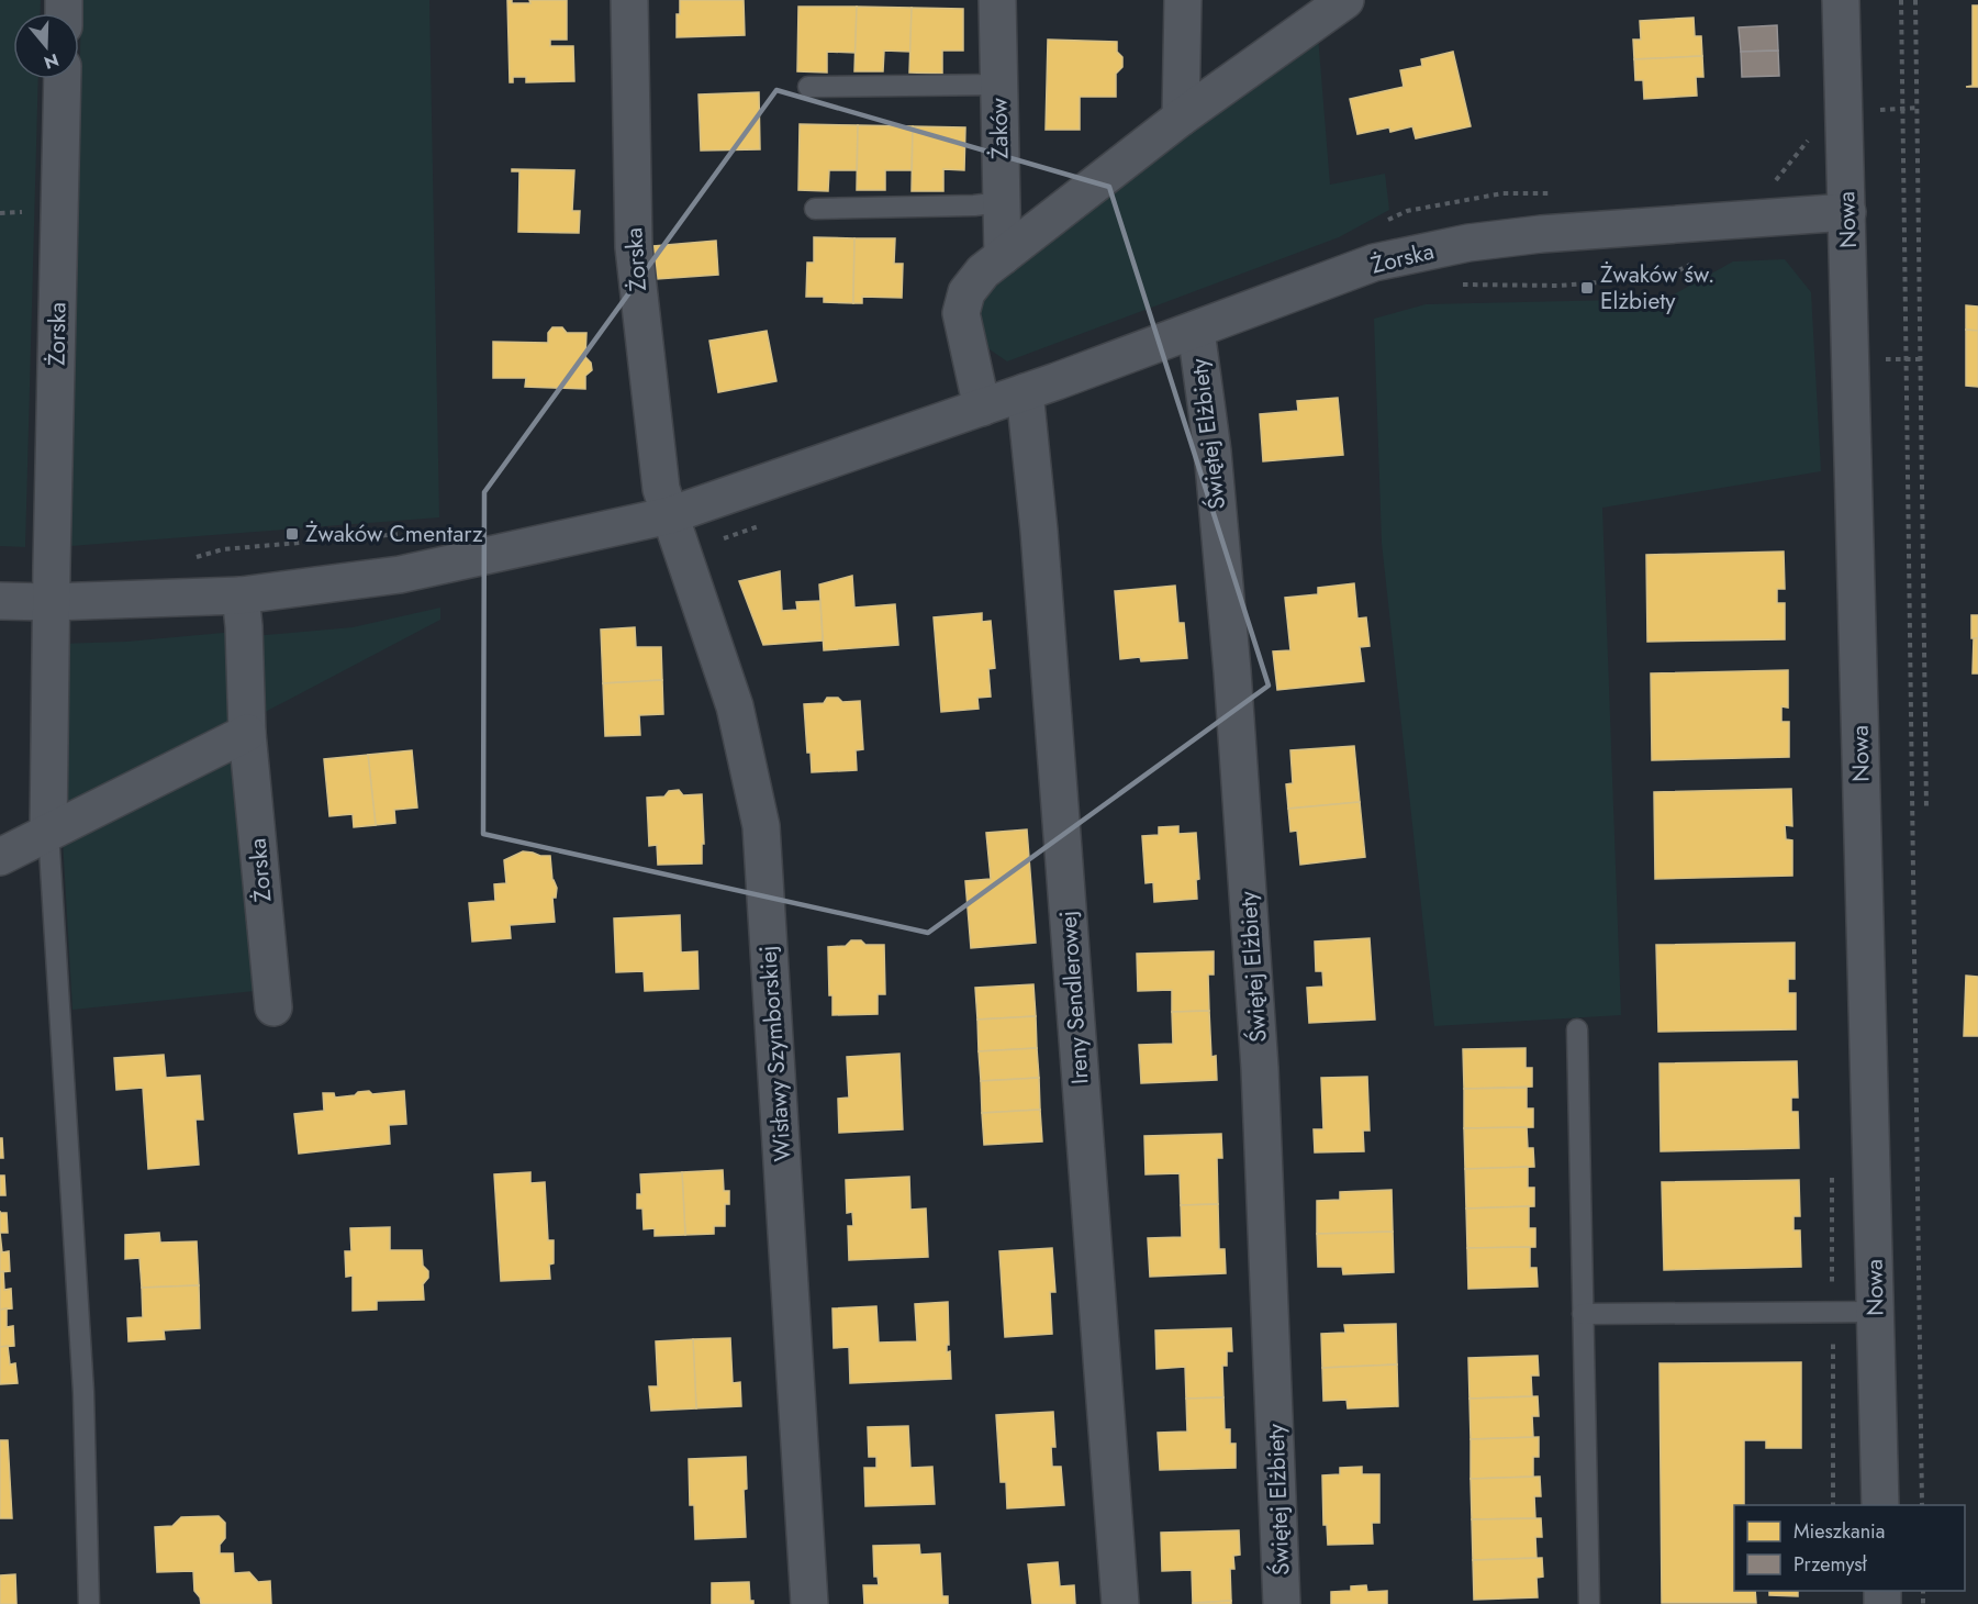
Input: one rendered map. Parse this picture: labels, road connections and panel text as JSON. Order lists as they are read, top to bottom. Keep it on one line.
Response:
{"streets":{"street":["Żaków","Nowa","Żorska","Świętej Elżbiety","Ireny Sendlerowej","Wisławy Szymborskiej"]},"crossings":[["Nowa","Żorska"],["Żorska","Świętej Elżbiety"],["Żorska","Ireny Sendlerowej"],["Żorska","Wisławy Szymborskiej"]],"places":{"transit":["Żwaków św. Elżbiety","Żwaków Cmentarz"]},"legend":["Mieszkania","Przemysł"],"north":"bottom"}
